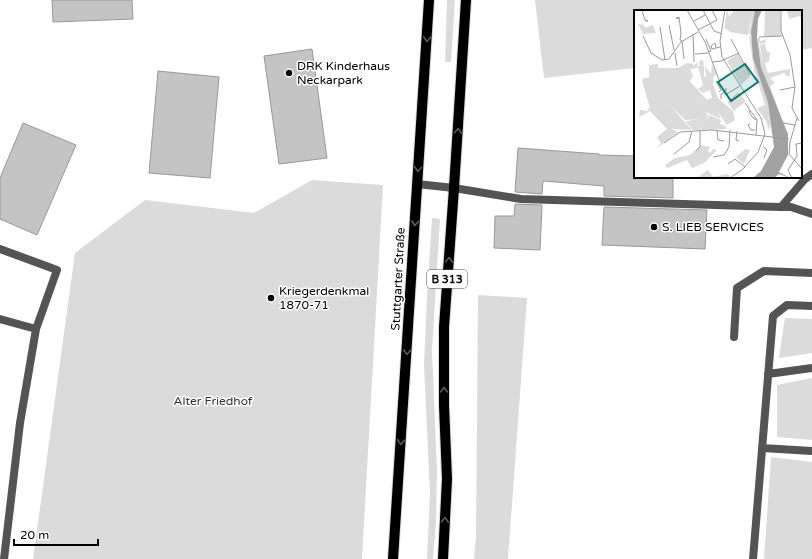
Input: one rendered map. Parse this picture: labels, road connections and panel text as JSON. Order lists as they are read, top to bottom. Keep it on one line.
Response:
{"streets":{"main road":["Stuttgarter Straße","B 313"]},"parks":["Alter Friedhof"],"places":["DRK Kinderhaus Neckarpark","S. LIEB SERVICES","Kriegerdenkmal 1870-71"],"scale_bar":"20 m"}
